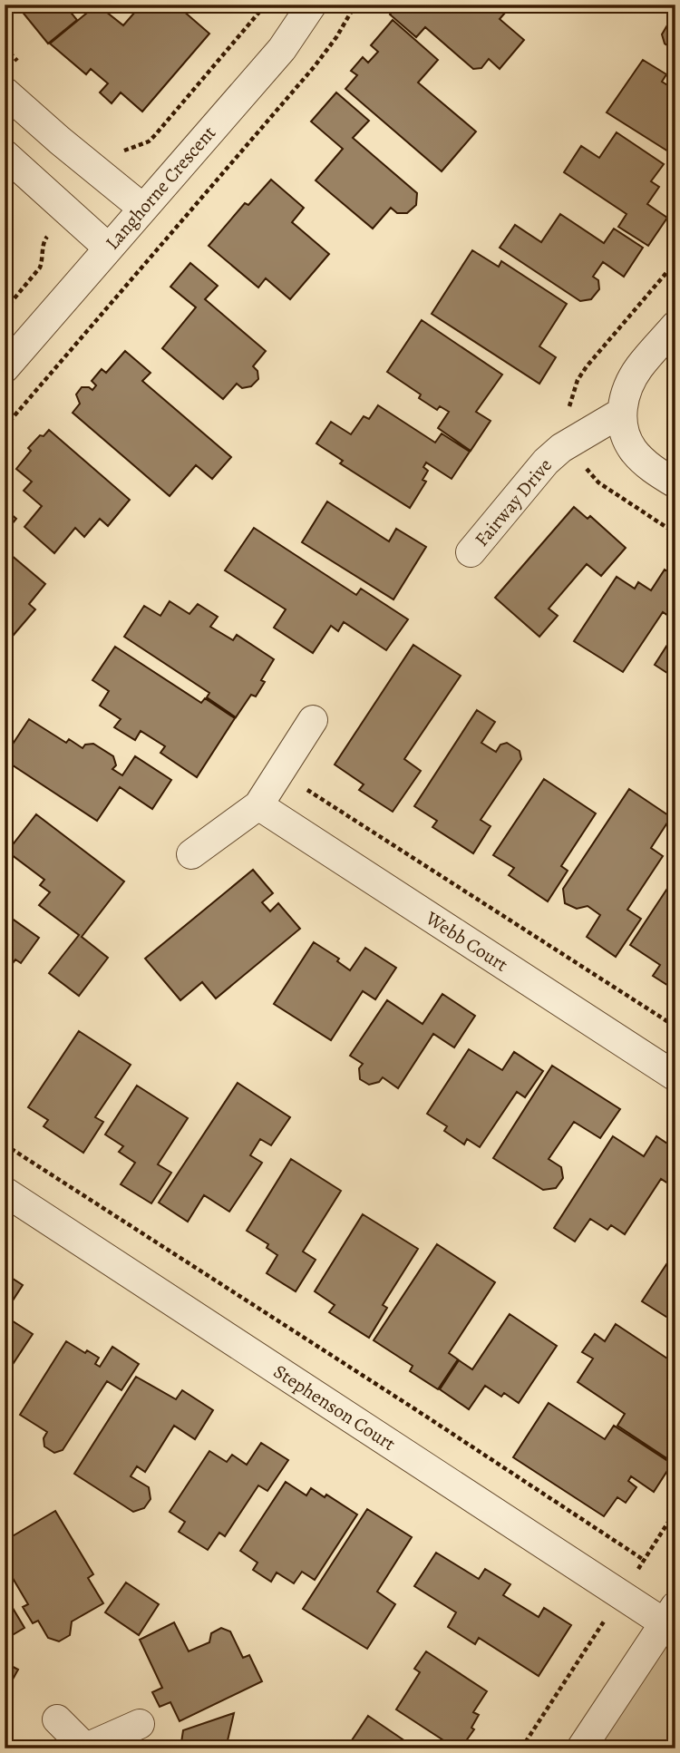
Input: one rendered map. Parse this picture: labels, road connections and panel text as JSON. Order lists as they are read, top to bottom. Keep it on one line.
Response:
{"streets":{"street":["Langhorne Crescent","Fairway Drive","Webb Court","Stephenson Court"]}}
